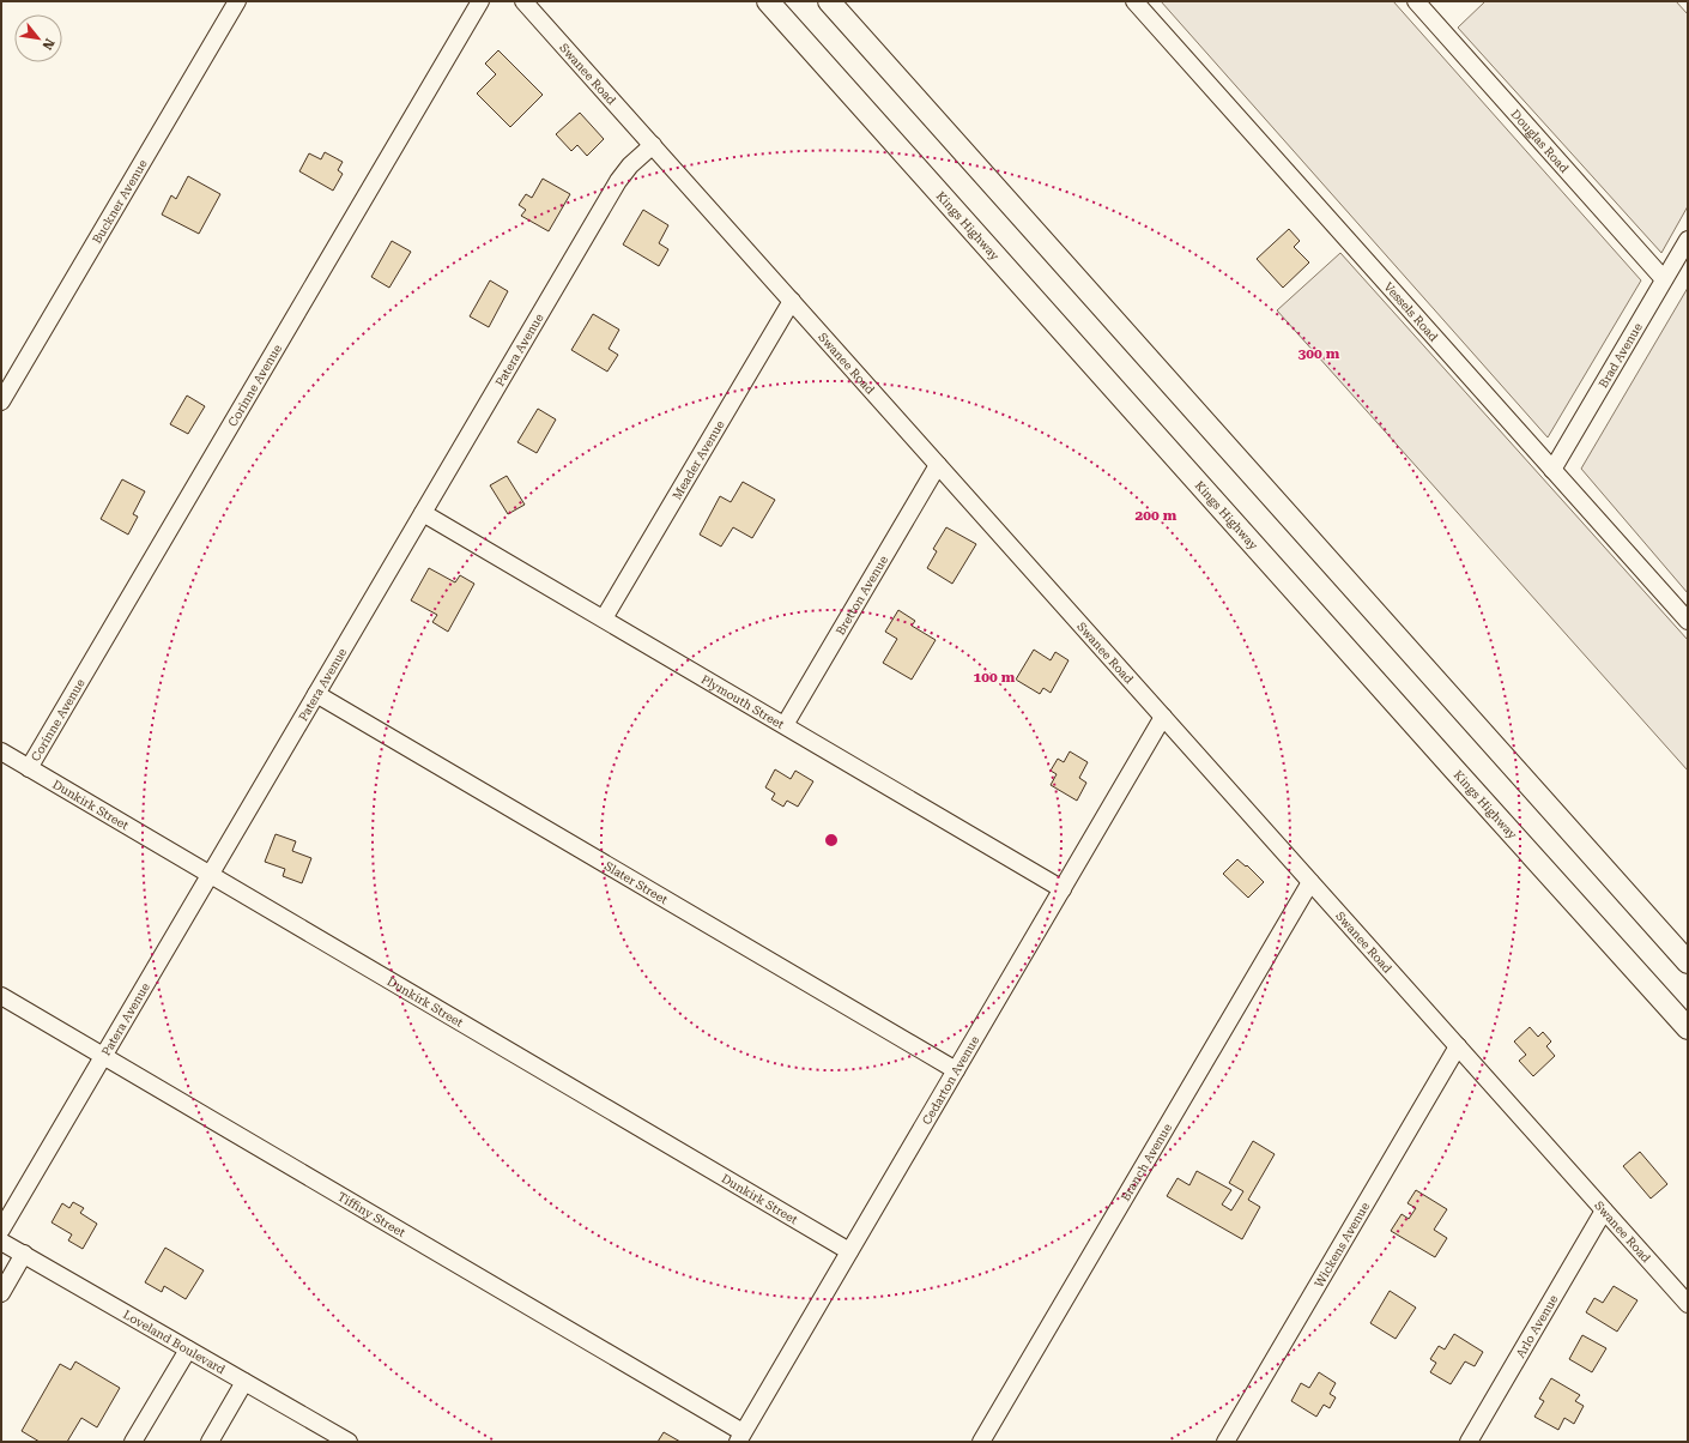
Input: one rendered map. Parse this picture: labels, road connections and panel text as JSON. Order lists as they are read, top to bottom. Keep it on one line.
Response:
{"streets":{"main road":["Kings Highway"],"street":["Swanee Road","Douglas Road","Buckner Avenue","Vessels Road","Patera Avenue","Brad Avenue","Corinne Avenue","Meader Avenue","Bretton Avenue","Plymouth Street","Dunkirk Street","Slater Street","Cedarton Avenue","Branch Avenue","Tiffiny Street","Wickens Avenue","Arlo Avenue","Loveland Boulevard"]},"crossings":[["Swanee Road","Patera Avenue"],["Swanee Road","Meader Avenue"],["Swanee Road","Bretton Avenue"],["Swanee Road","Cedarton Avenue"],["Swanee Road","Branch Avenue"],["Swanee Road","Wickens Avenue"],["Swanee Road","Arlo Avenue"],["Douglas Road","Brad Avenue"],["Vessels Road","Brad Avenue"],["Patera Avenue","Plymouth Street"],["Patera Avenue","Dunkirk Street"],["Patera Avenue","Slater Street"],["Patera Avenue","Tiffiny Street"],["Corinne Avenue","Dunkirk Street"],["Meader Avenue","Plymouth Street"],["Bretton Avenue","Plymouth Street"],["Plymouth Street","Cedarton Avenue"],["Dunkirk Street","Cedarton Avenue"],["Slater Street","Cedarton Avenue"],["Cedarton Avenue","Tiffiny Street"]],"north":"bottom right","rings":["300 m","200 m","100 m"]}
